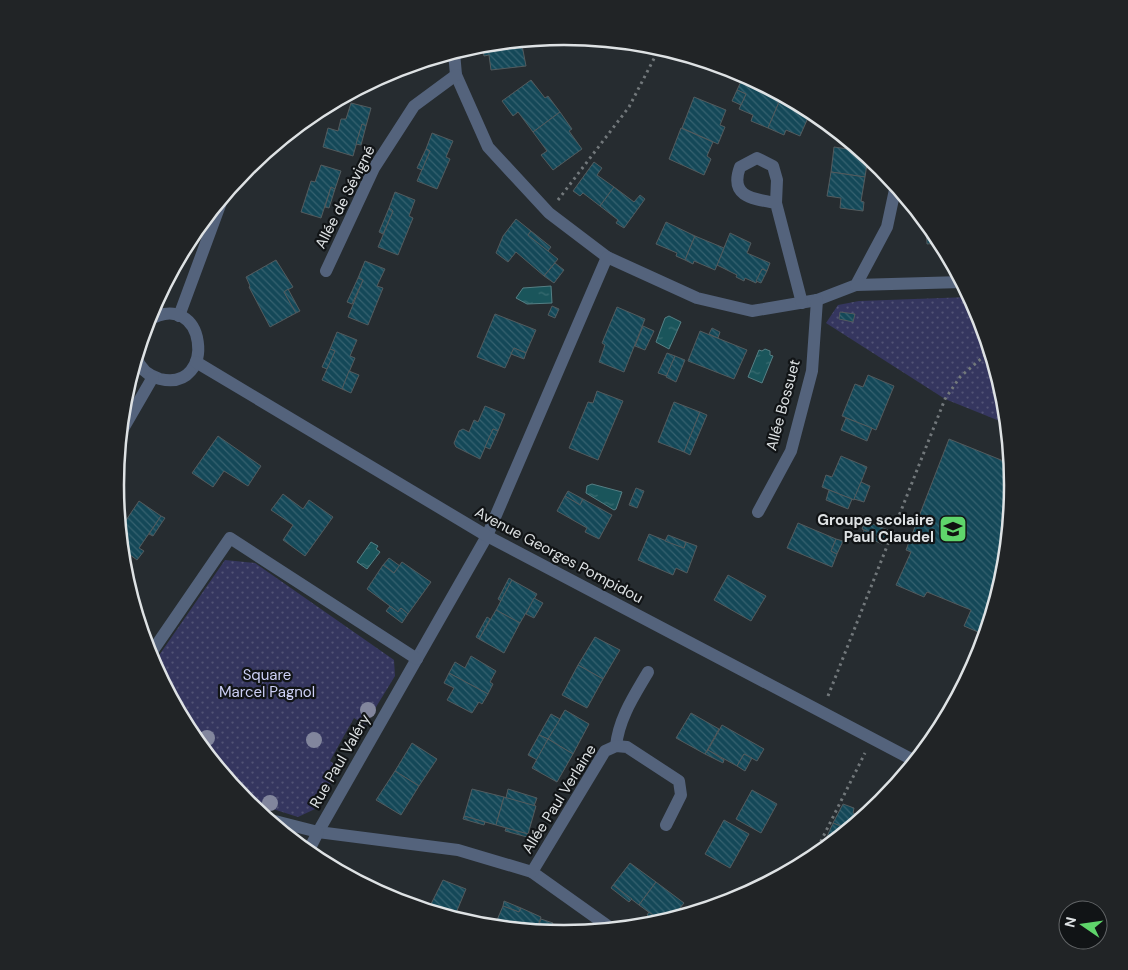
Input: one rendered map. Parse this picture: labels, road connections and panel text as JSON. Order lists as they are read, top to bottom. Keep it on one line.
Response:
{"streets":{"street":["Allée de Sévigné","Allée Bossuet","Avenue Georges Pompidou","Rue Paul Valéry","Allée Paul Verlaine"]},"crossings":[["Avenue Georges Pompidou","Rue Paul Valéry"],["Rue Paul Valéry","Allée Paul Verlaine"]],"parks":["Square Marcel Pagnol"],"places":{"school or university":["Groupe scolaire Paul Claudel"]},"north":"left"}
